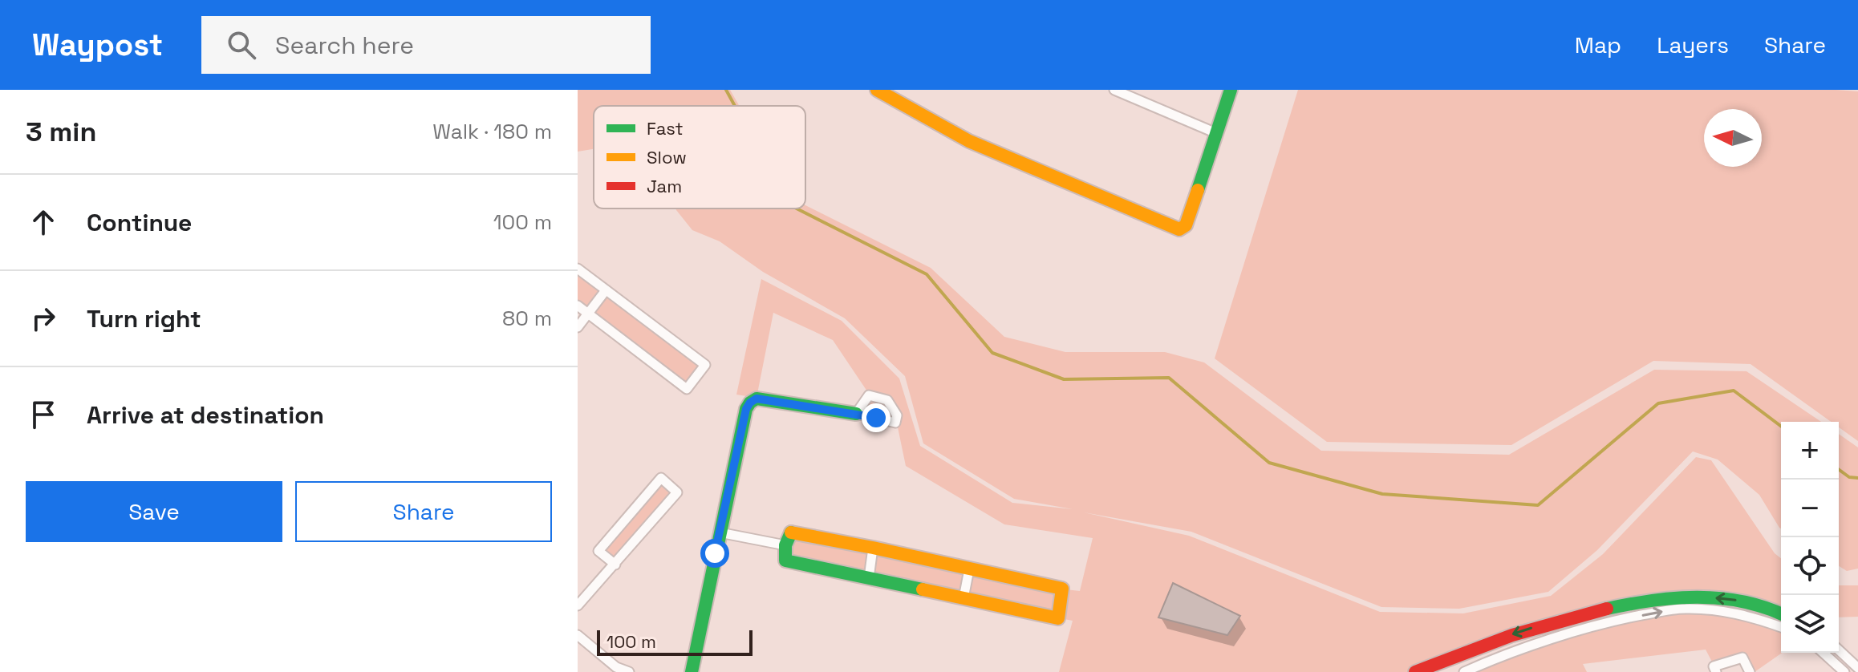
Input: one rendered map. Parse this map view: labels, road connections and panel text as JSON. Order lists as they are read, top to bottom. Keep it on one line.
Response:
{"legend":["Fast","Slow","Jam"],"scale_bar":"100 m","north":"left","page":{"header":"Waypost","search":"Search here","nav":["Map","Layers","Share"],"heading":["3 min","Walk · 180 m"],"list":[["Continue","100 m"],["Turn right","80 m"],"Arrive at destination"],"map_buttons":["+","−"],"buttons":["Save","Share"],"scale":"100 m"}}
